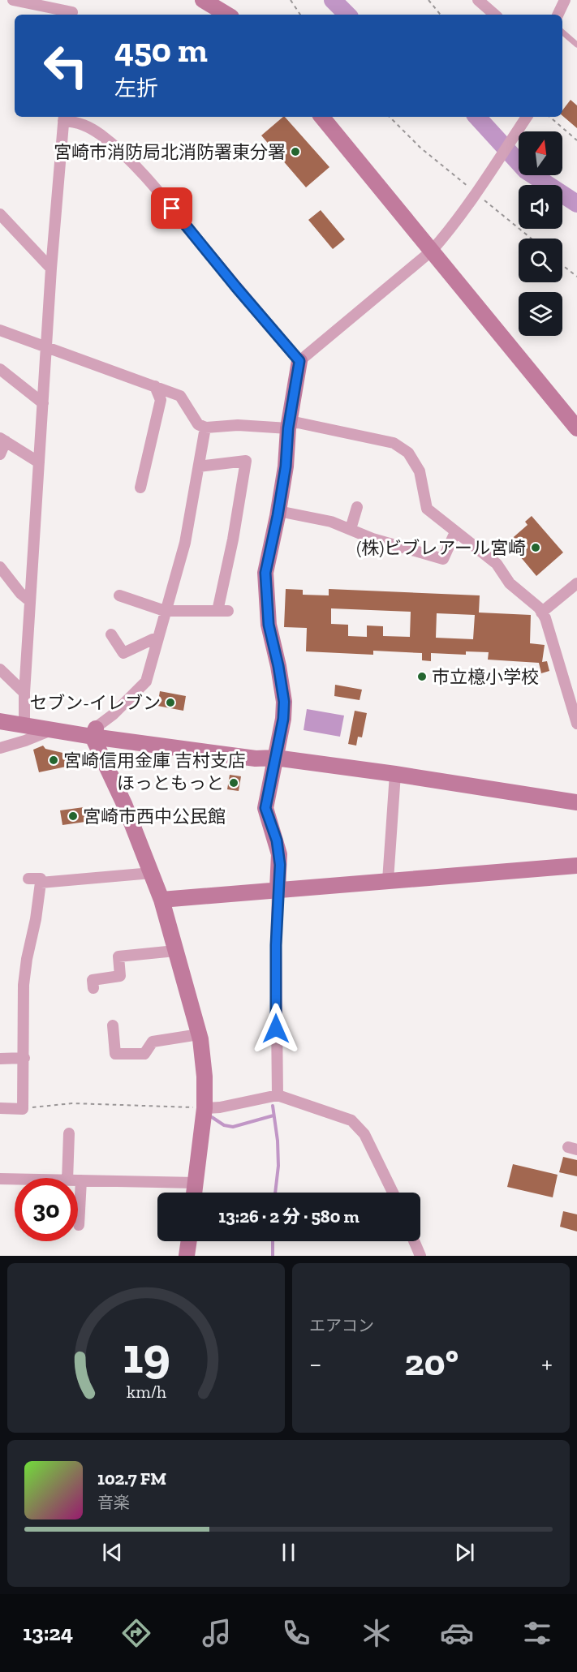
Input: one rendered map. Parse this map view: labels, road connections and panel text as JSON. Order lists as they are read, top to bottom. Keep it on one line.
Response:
{"places":["宮崎市消防局北消防署東分署","(株)ビブレアール宮崎","市立檍小学校","セブン-イレブン","宮崎信用金庫 吉村支店","ほっともっと","宮崎市西中公民館"],"north":"top","page":{"turn":["450 m","左折"],"limit":"30","trip":"13:26 · 2 分 · 580 m","tile":"エアコン","heat":["−","20°","+"],"song":["102.7 FM","音楽"],"tabs":"13:24","gauge":["19","km/h"]}}
